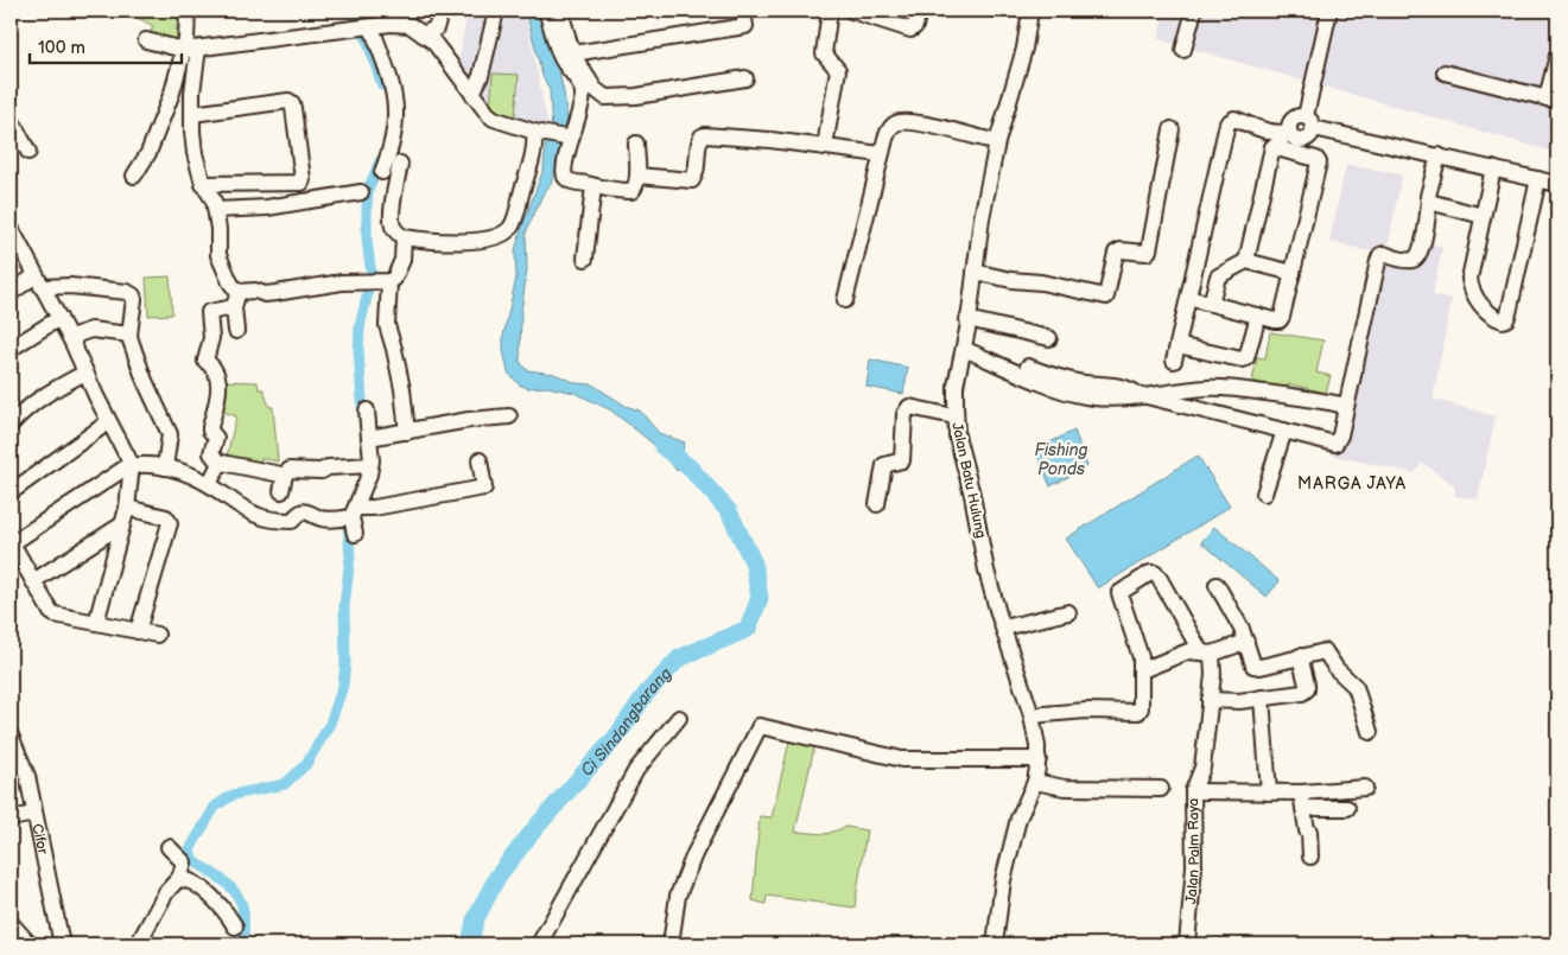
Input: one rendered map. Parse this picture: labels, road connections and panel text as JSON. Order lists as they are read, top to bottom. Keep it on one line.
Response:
{"streets":{"street":["Jalan Batu Hulung","Cifor","Jalan Palm Raya"]},"districts":["MARGA JAYA"],"water":["Fishing Ponds","Ci Sindangbarang"],"scale_bar":"100 m"}
